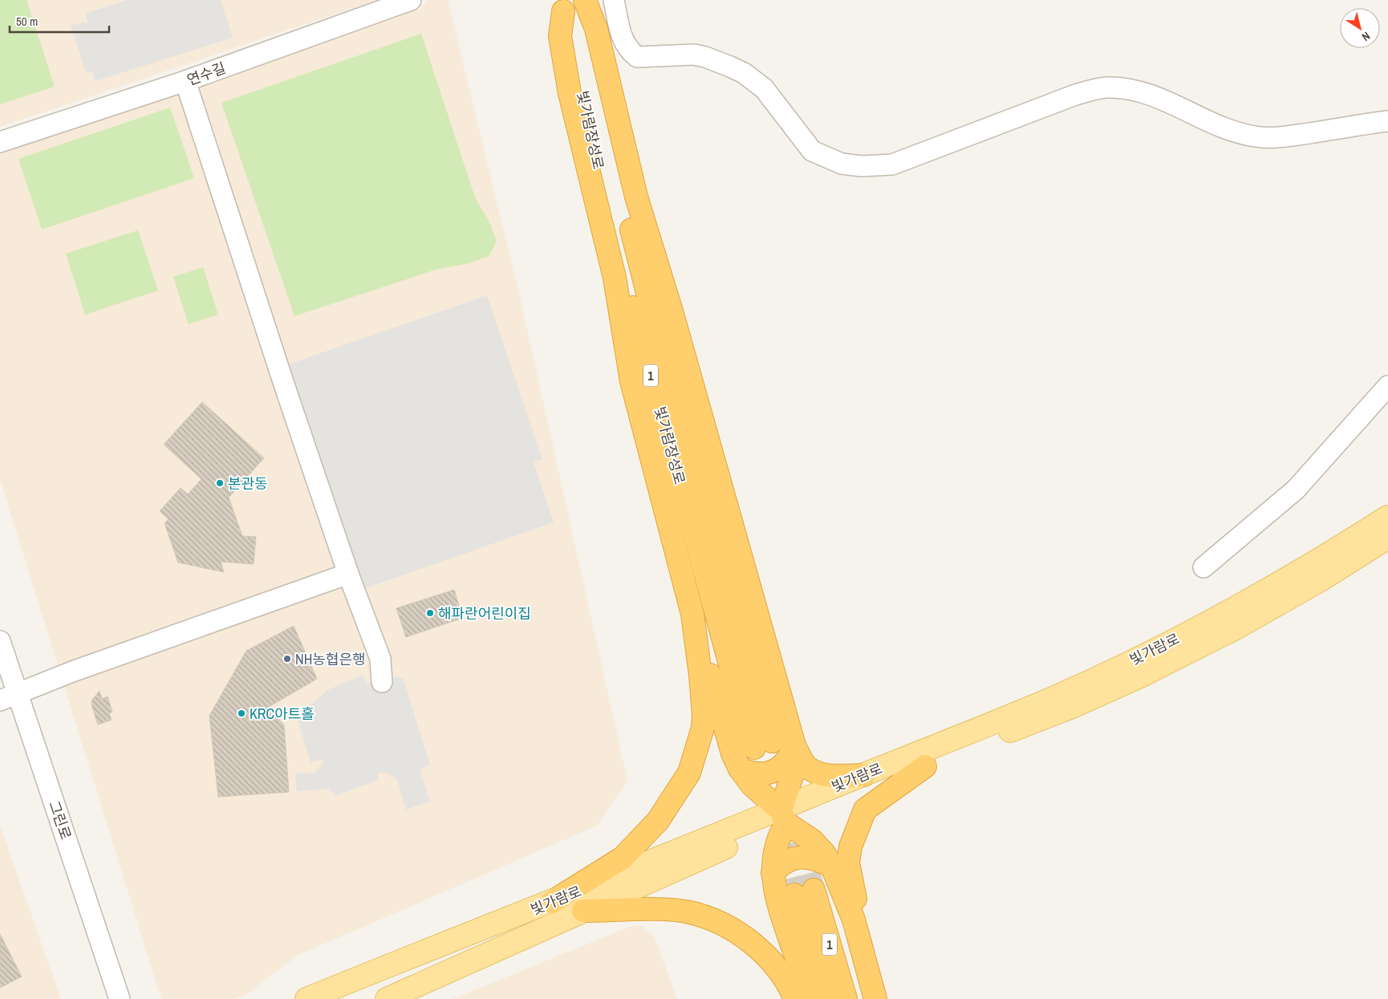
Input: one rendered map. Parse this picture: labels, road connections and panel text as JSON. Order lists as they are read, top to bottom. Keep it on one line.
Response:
{"streets":{"highway":["빛가람장성로","1"],"main road":["빛가람로"],"street":["연수길","그린로"]},"places":["본관동","해파란어린이집","NH농협은행","KRC아트홀"],"scale_bar":"50 m","north":"bottom right"}
